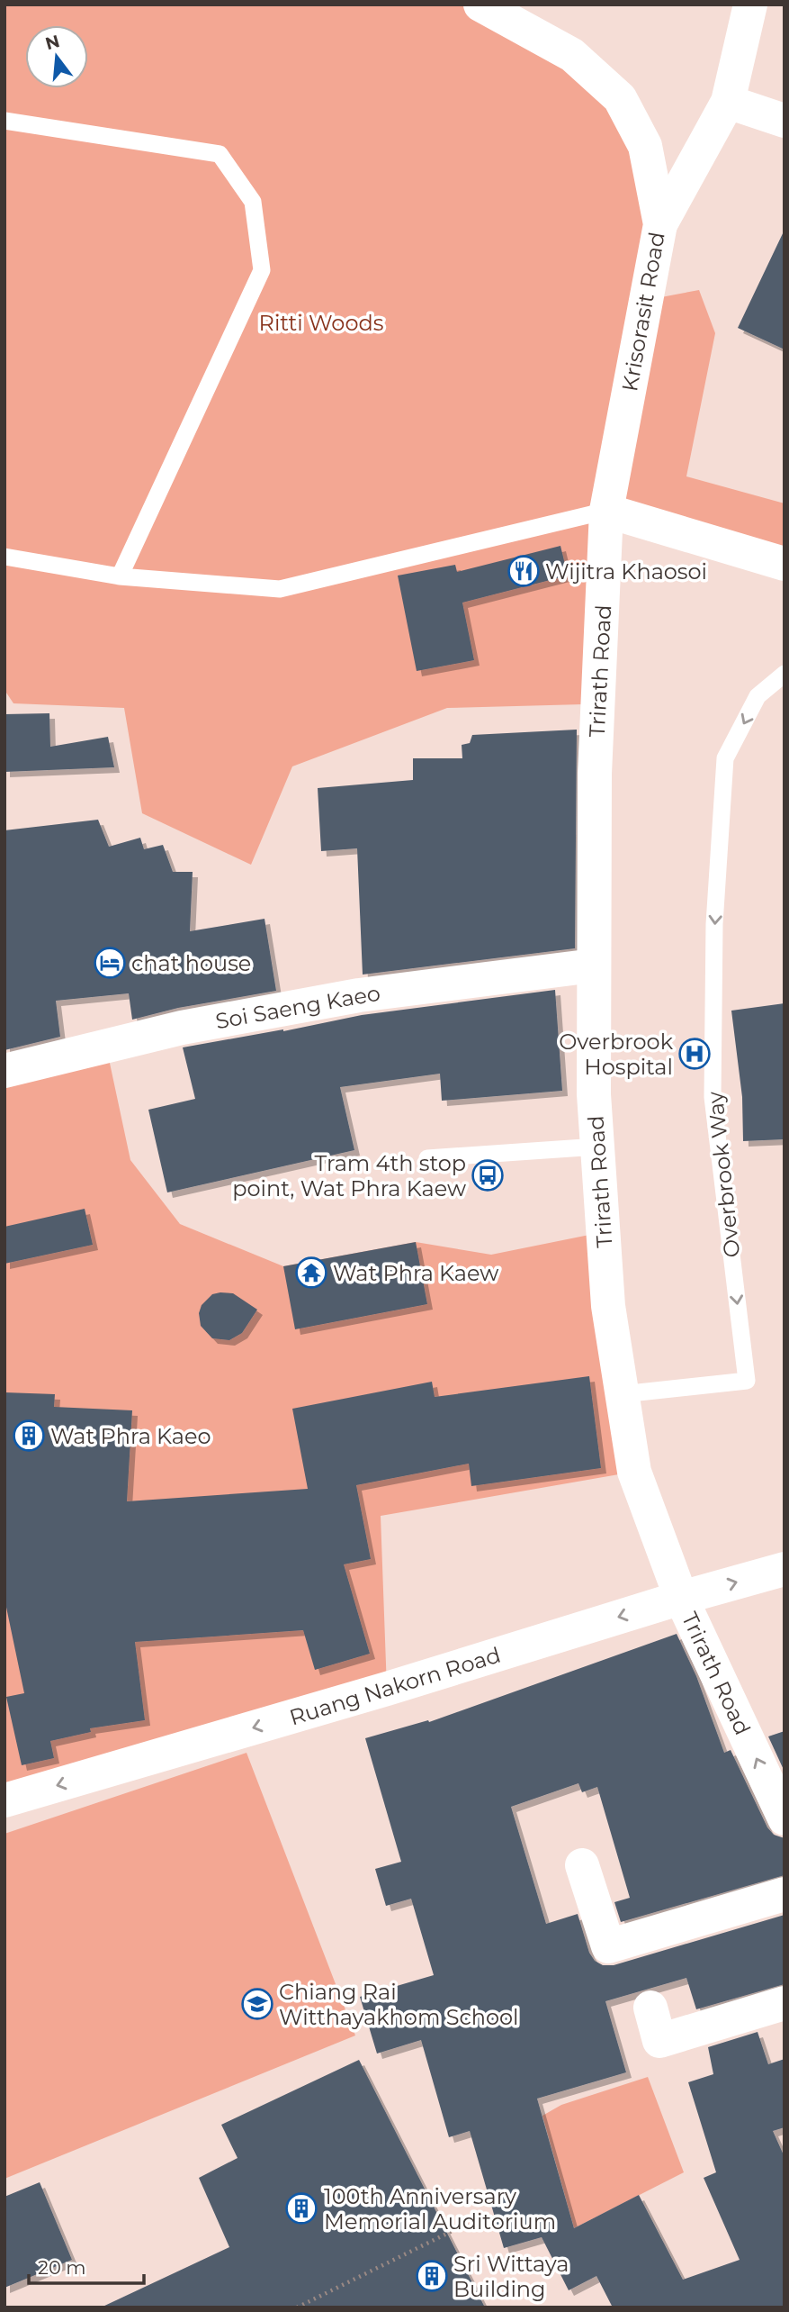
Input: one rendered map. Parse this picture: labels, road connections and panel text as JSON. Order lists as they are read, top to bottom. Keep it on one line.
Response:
{"streets":{"street":["Krisorasit Road","Trirath Road","Soi Saeng Kaeo","Ruang Nakorn Road"],"lane":["Overbrook Way"]},"crossings":[["Krisorasit Road","Trirath Road"],["Trirath Road","Soi Saeng Kaeo"],["Trirath Road","Overbrook Way"],["Trirath Road","Ruang Nakorn Road"]],"one_way":["Overbrook Way"],"parks":["Ritti Woods"],"places":{"restaurant":["Wijitra Khaosoi"],"hotel":["chat house"],"hospital":["Overbrook Hospital"],"bus stop":["Tram 4th stop point, Wat Phra Kaew"],"temple":["Wat Phra Kaew"],"building":["Wat Phra Kaeo","100th Anniversary Memorial Auditorium","Sri Wittaya Building"],"school or university":["Chiang Rai Witthayakhom School"]},"scale_bar":"20 m","north":"top"}
